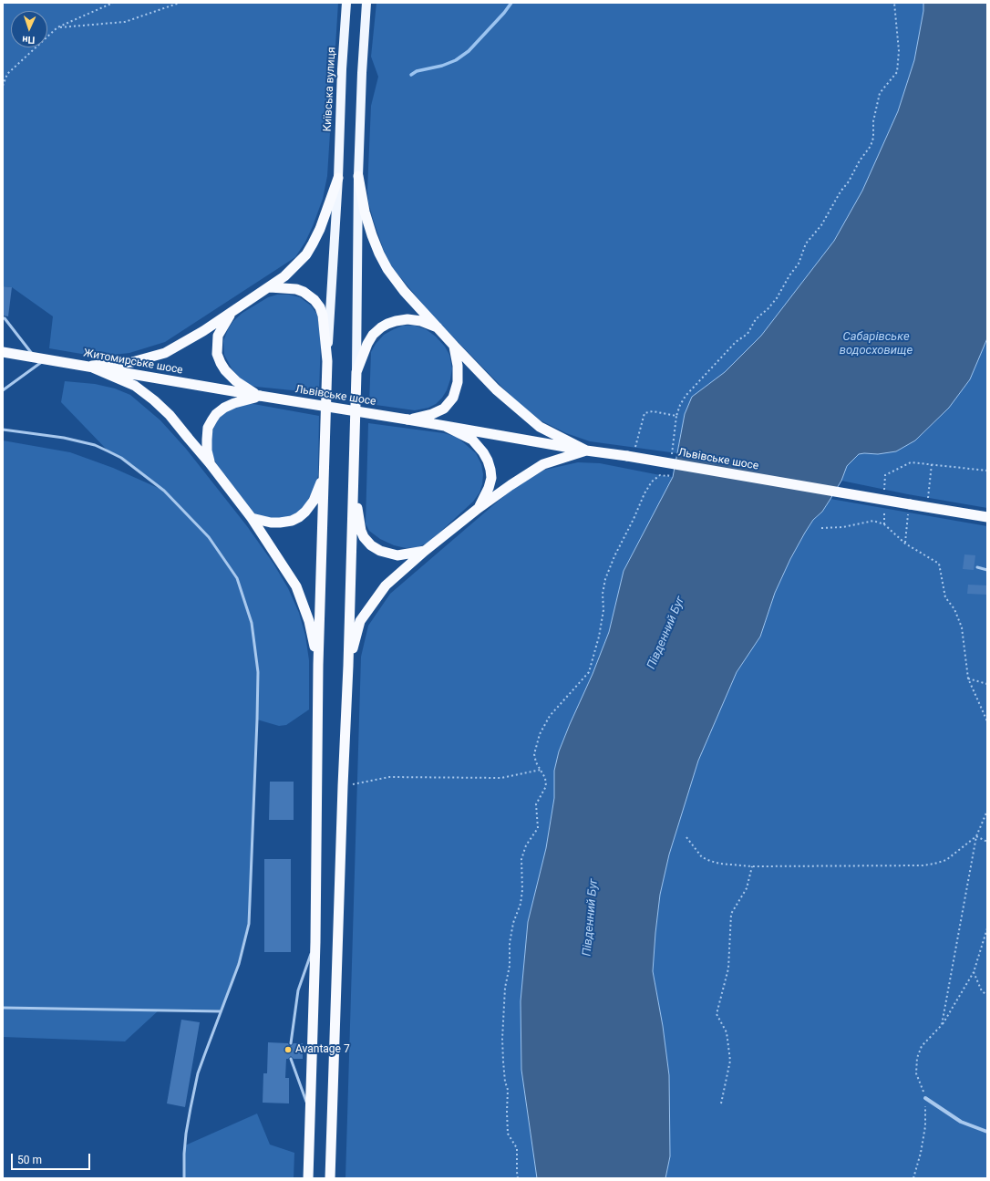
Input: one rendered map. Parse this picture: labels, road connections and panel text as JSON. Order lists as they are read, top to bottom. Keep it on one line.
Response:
{"streets":{"highway":["Житомирське шосе","Львівське шосе"],"main road":["Київська вулиця"]},"crossings":[["Житомирське шосе","Львівське шосе"]],"water":["Сабарівське водосховище","Південний Буг"],"places":["Avantage 7"],"scale_bar":"50 m","north":"bottom"}
